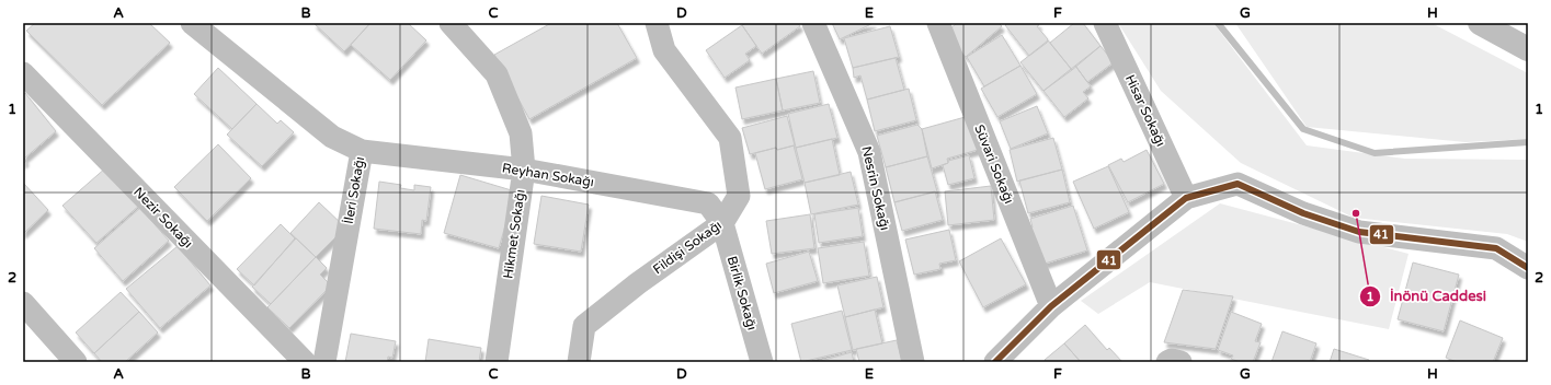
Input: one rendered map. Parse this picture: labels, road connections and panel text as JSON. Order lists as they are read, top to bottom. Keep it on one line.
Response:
{"streets":{"street":["Hisar Sokağı","Süvari Sokağı","Reyhan Sokağı","Nesrin Sokağı","İleri Sokağı","Nezir Sokağı","Hikmet Sokağı","Fildişi Sokağı","Birlik Sokağı"]},"crossings":[["Reyhan Sokağı","İleri Sokağı"],["Reyhan Sokağı","Hikmet Sokağı"],["Reyhan Sokağı","Fildişi Sokağı"],["Reyhan Sokağı","Birlik Sokağı"],["Fildişi Sokağı","Birlik Sokağı"]],"places":["İnönü Caddesi"],"lines":["transit line 41"],"grid":{"columns":["A","B","C","D","E","F","G","H"],"rows":["1","2"]}}
